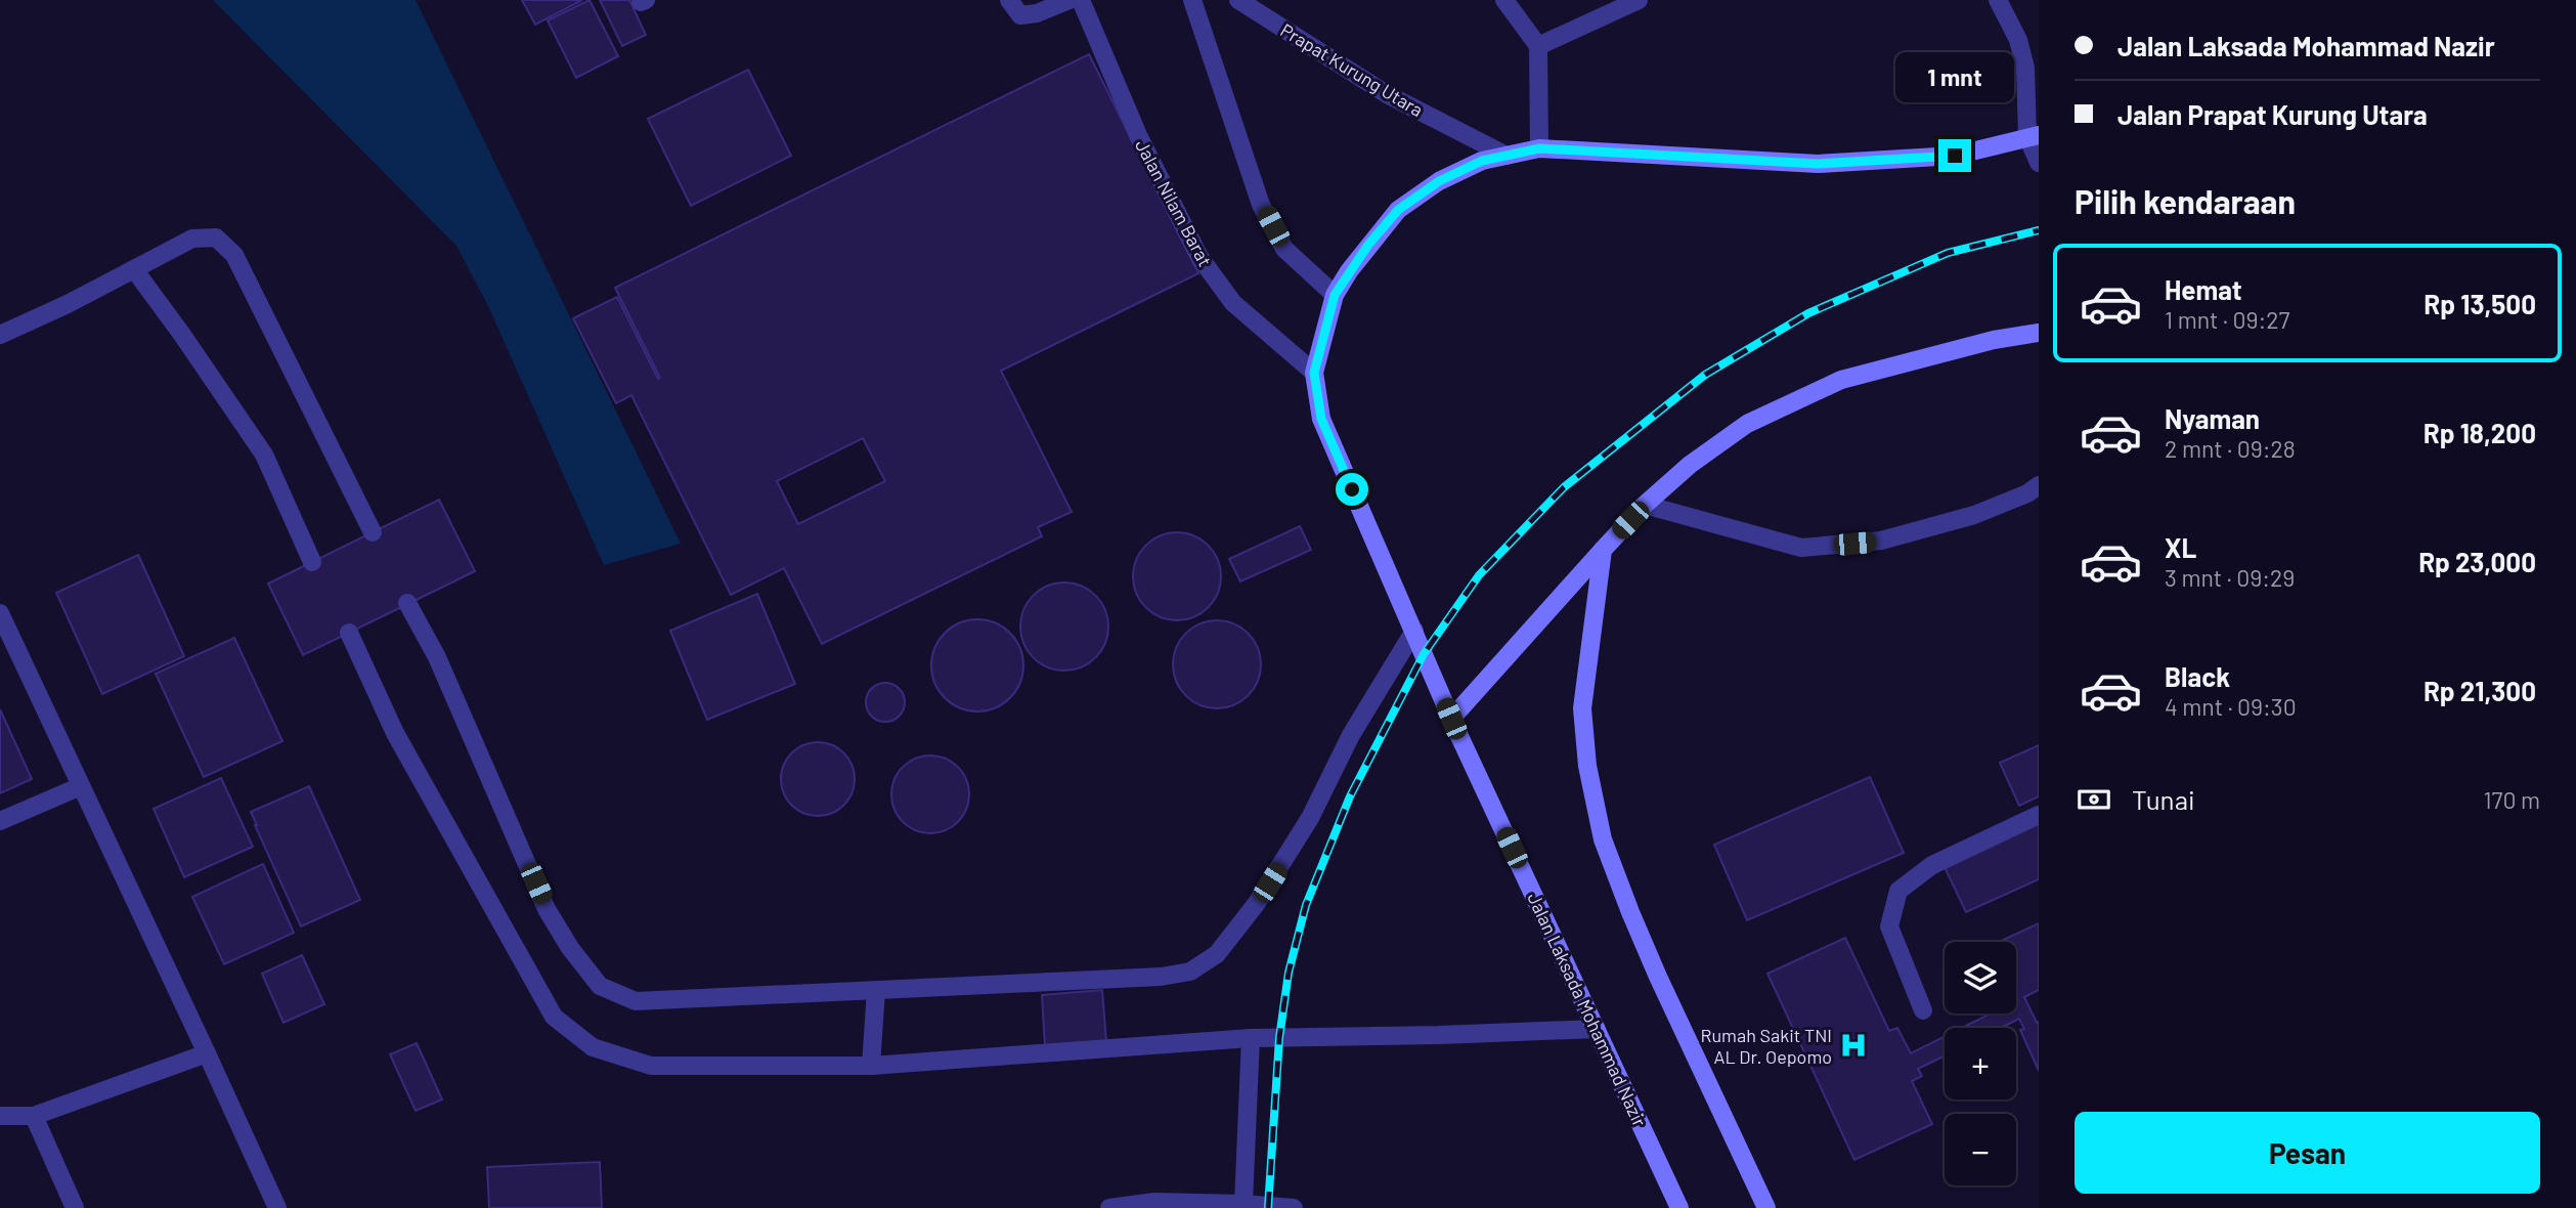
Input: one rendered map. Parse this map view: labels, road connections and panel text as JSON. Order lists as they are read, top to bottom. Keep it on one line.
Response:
{"streets":{"street":["Prapat Kurung Utara","Jalan Nilam Barat","Jalan Laksada Mohammad Nazir"]},"crossings":[["Jalan Nilam Barat","Jalan Laksada Mohammad Nazir"]],"places":{"hospital":["Rumah Sakit TNI AL Dr. Oepomo"]},"page":{"banner":["Jalan Laksada Mohammad Nazir","Jalan Prapat Kurung Utara"],"bubble":"1 mnt","heading":"Pilih kendaraan","list":[{"name":"Hemat","note":"1 mnt · 09:27","value":"Rp 13,500"},{"name":"Nyaman","note":"2 mnt · 09:28","value":"Rp 18,200"},{"name":"XL","note":"3 mnt · 09:29","value":"Rp 23,000"},{"name":"Black","note":"4 mnt · 09:30","value":"Rp 21,300"}],"pay":["Tunai","170 m"],"map_buttons":["+","−"],"buttons":"Pesan"}}
